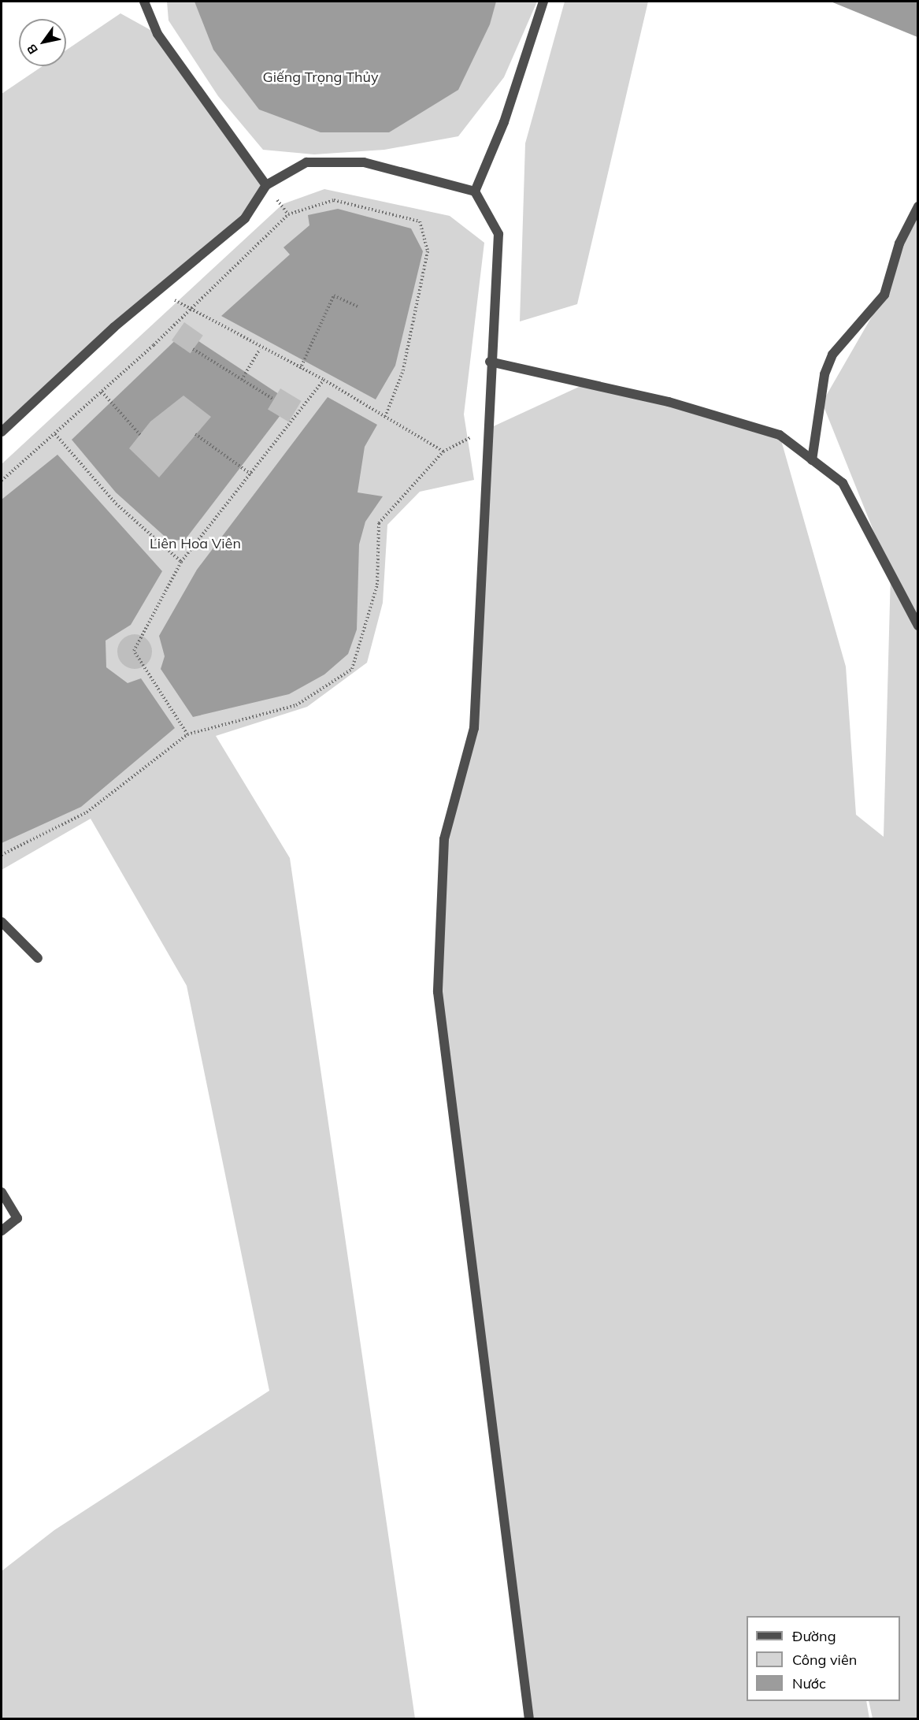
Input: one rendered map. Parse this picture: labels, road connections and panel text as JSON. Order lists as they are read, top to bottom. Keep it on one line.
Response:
{"parks":["Giếng Trọng Thủy","Liên Hoa Viên"],"legend":["Đường","Công viên","Nước"],"north":"bottom left"}
